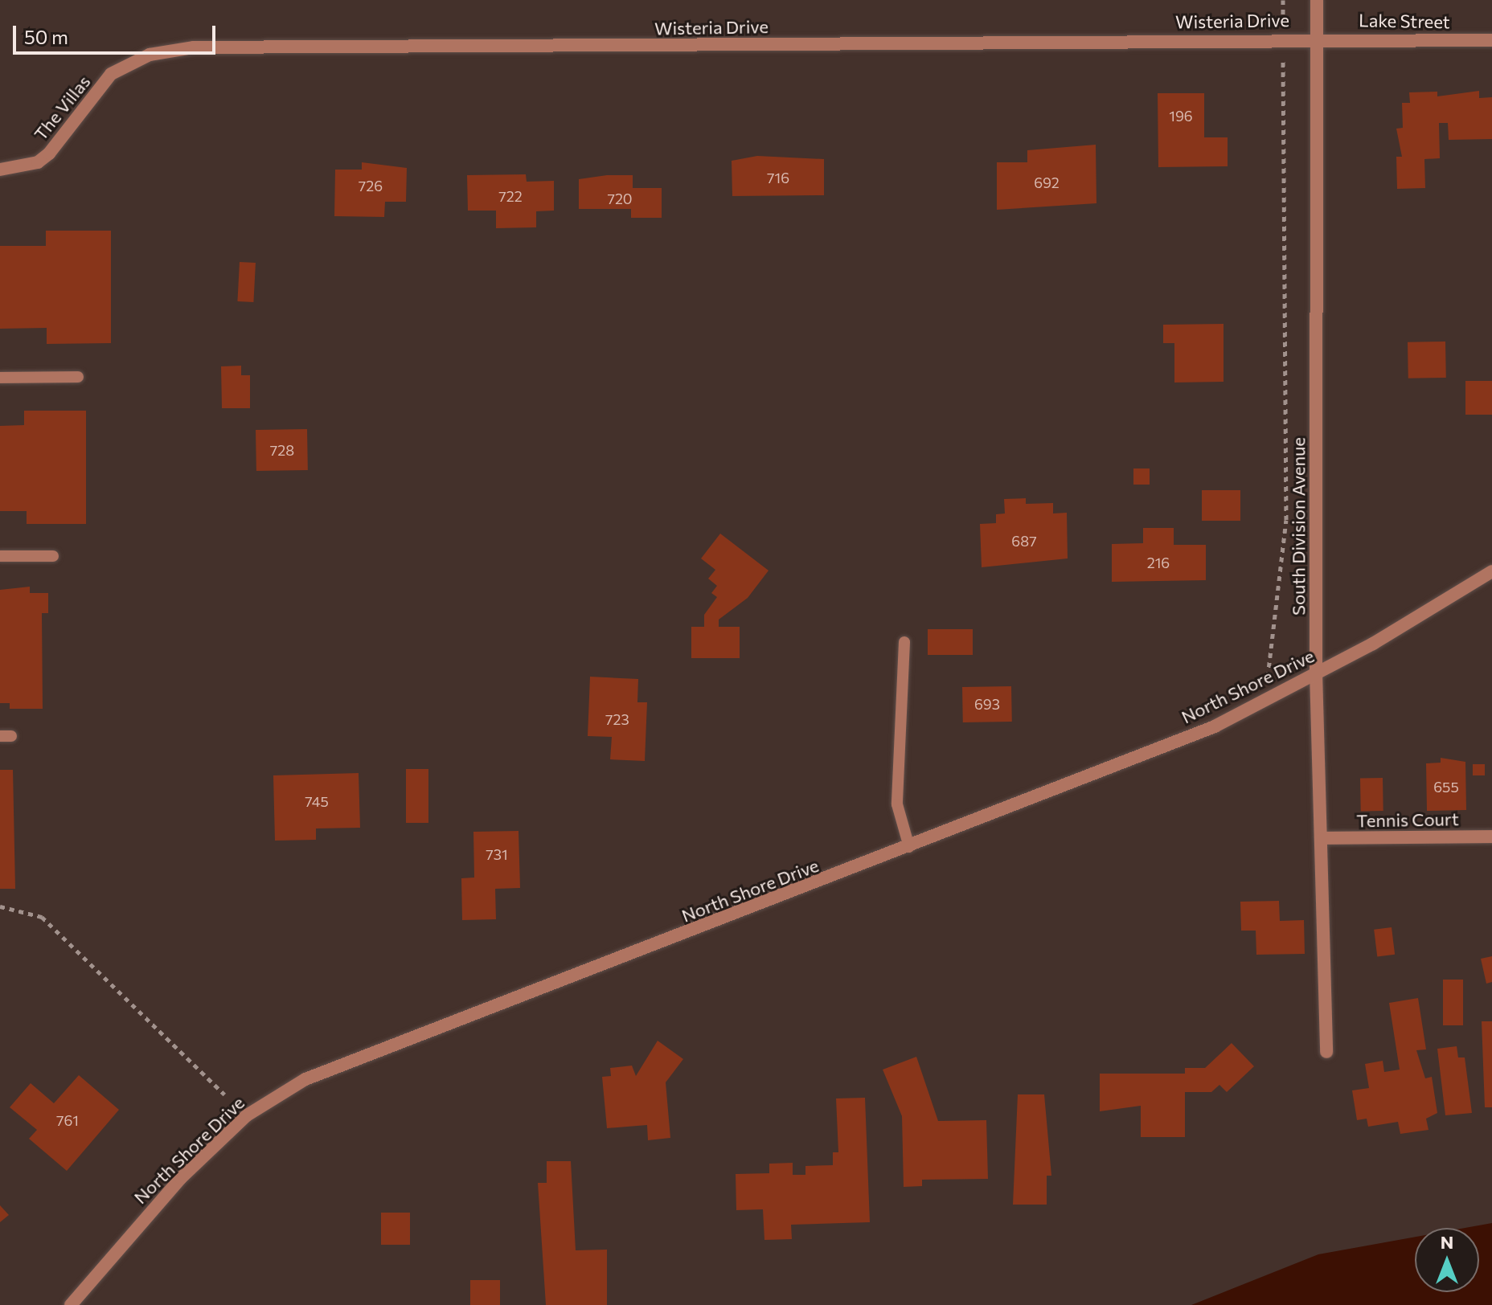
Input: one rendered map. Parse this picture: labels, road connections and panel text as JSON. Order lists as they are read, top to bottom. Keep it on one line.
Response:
{"streets":{"street":["Wisteria Drive","Lake Street","The Villas","South Division Avenue","North Shore Drive","Tennis Court"]},"crossings":[["Wisteria Drive","Lake Street"],["Wisteria Drive","The Villas"],["Wisteria Drive","South Division Avenue"],["Lake Street","South Division Avenue"],["South Division Avenue","North Shore Drive"],["South Division Avenue","Tennis Court"]],"house_numbers":["196","716","692","726","722","720","728","687","216","693","723","655","745","731","761"],"scale_bar":"50 m","north":"top"}
